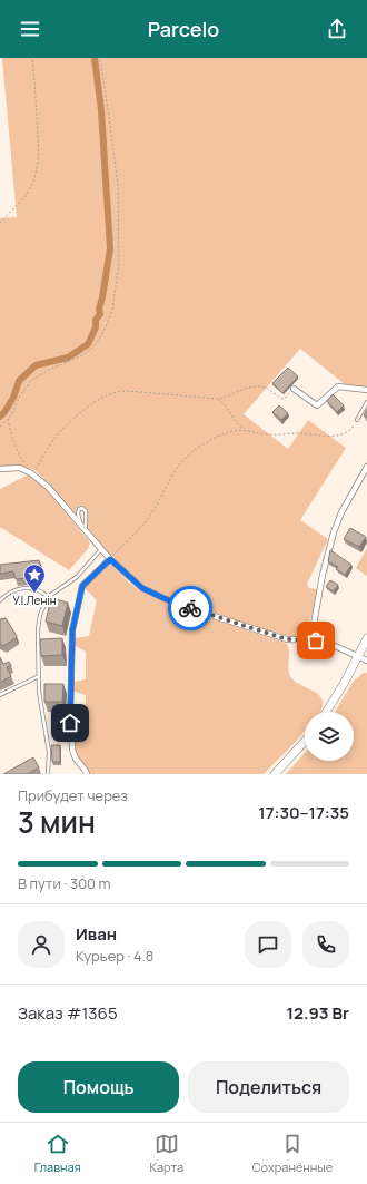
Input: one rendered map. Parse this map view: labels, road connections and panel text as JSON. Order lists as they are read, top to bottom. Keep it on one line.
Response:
{"places":{"place":["У.І.Ленін"]},"page":{"header":"Parcelo","heading":["3 мин","Прибудет через","17:30–17:35"],"panel":["Иван","Курьер · 4.8","Заказ #1365","12.93 Br"],"bar":"В пути · 300 m","buttons":["Помощь","Поделиться"],"tabs":["Главная","Карта","Сохранённые"]}}
